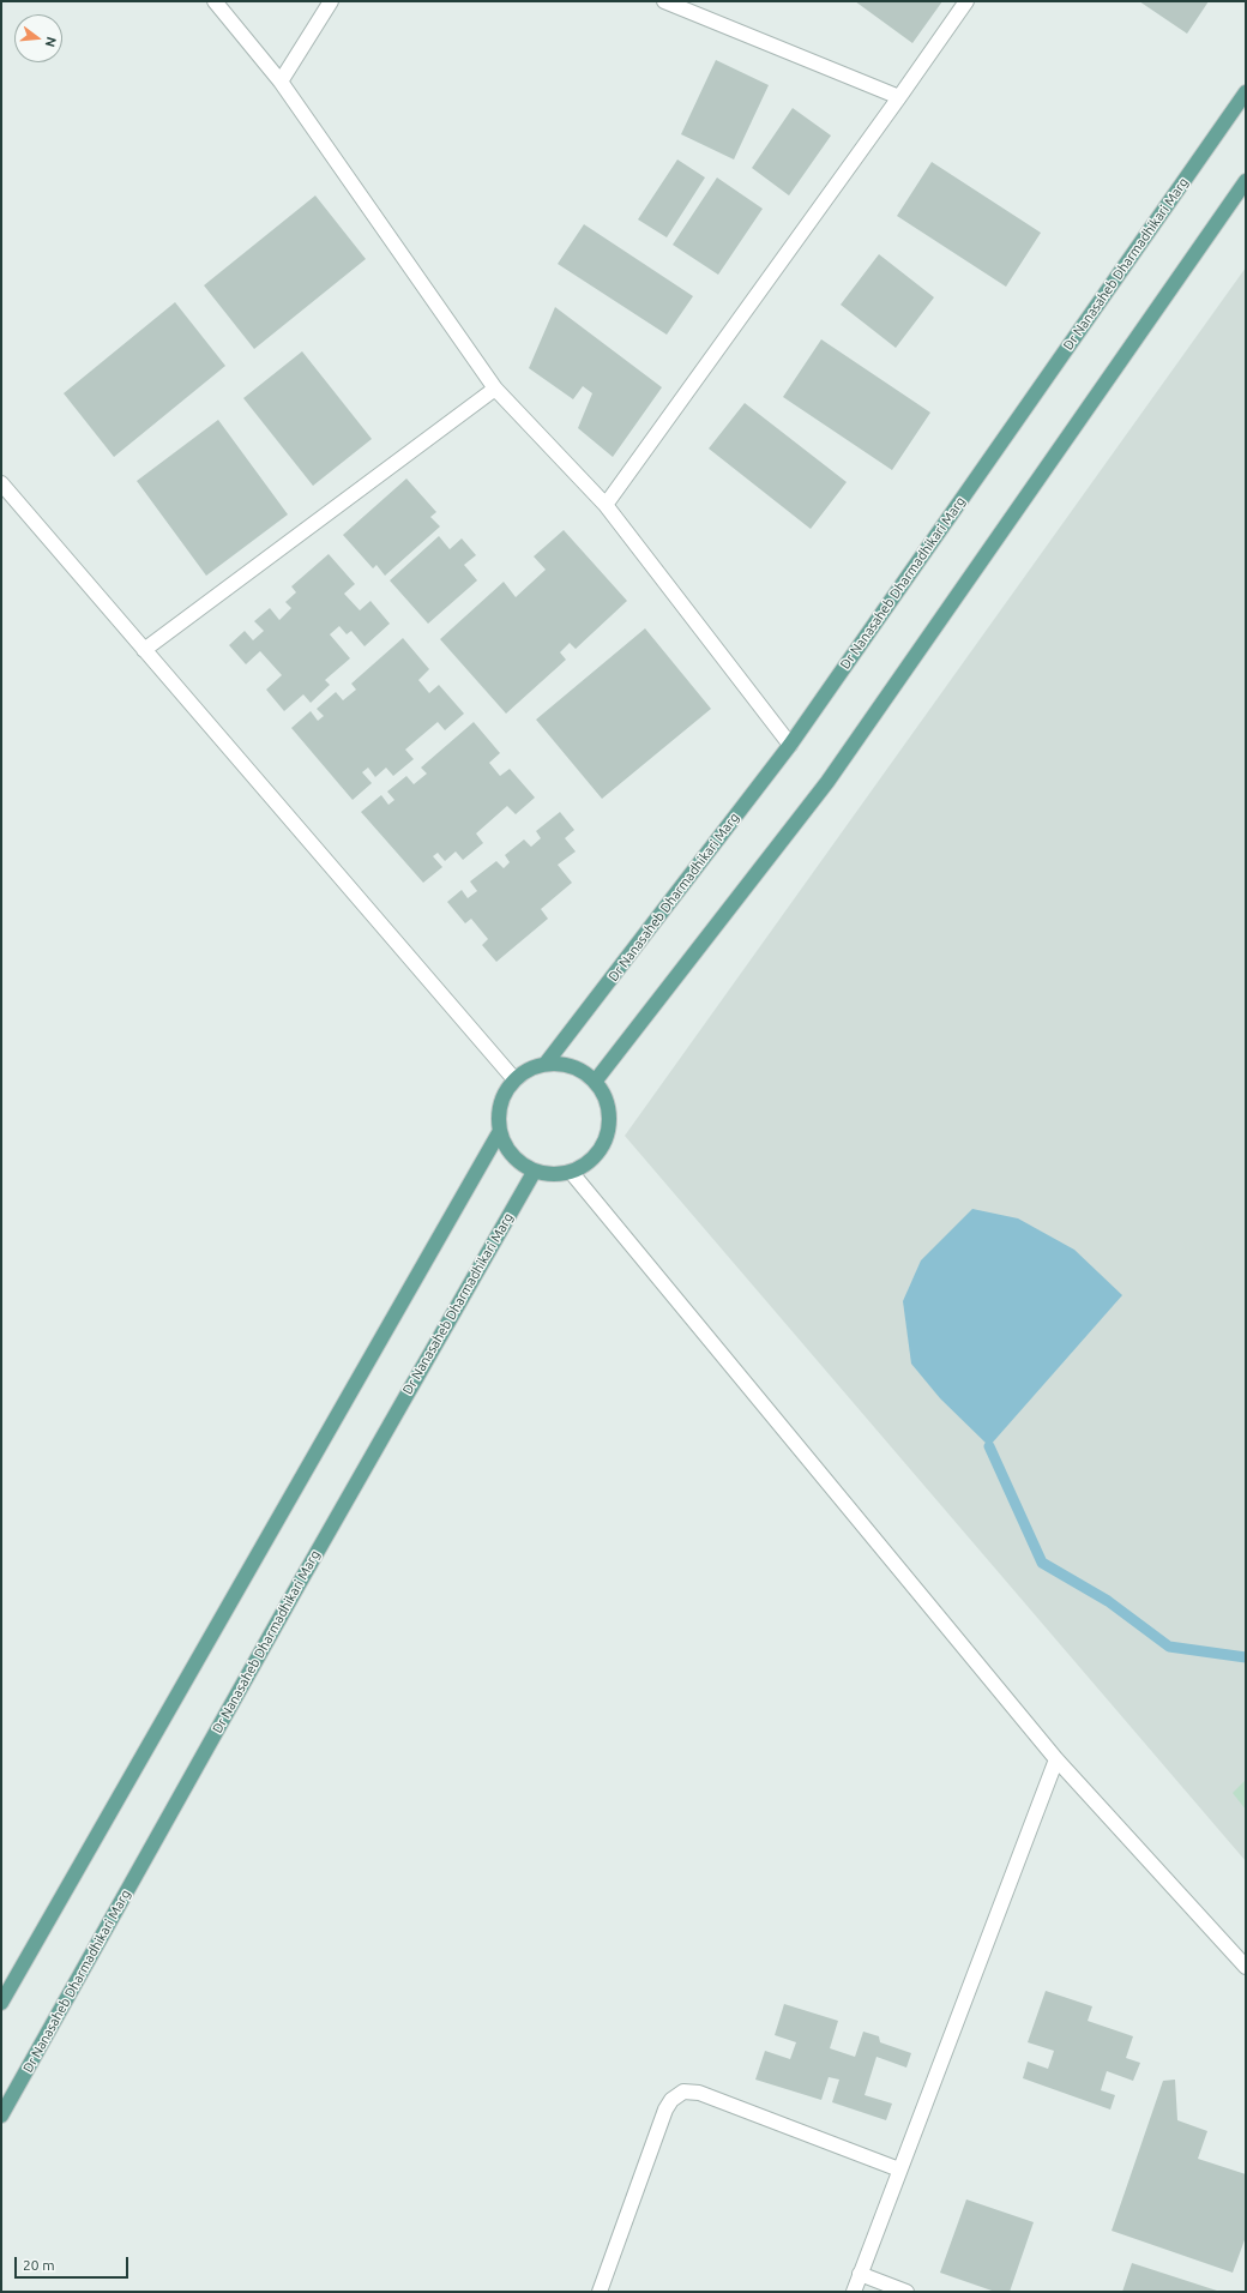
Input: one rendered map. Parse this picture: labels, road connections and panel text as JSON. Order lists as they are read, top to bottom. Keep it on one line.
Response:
{"streets":{"main road":["Dr Nanasaheb Dharmadhikari Marg"]},"scale_bar":"20 m","north":"right"}
